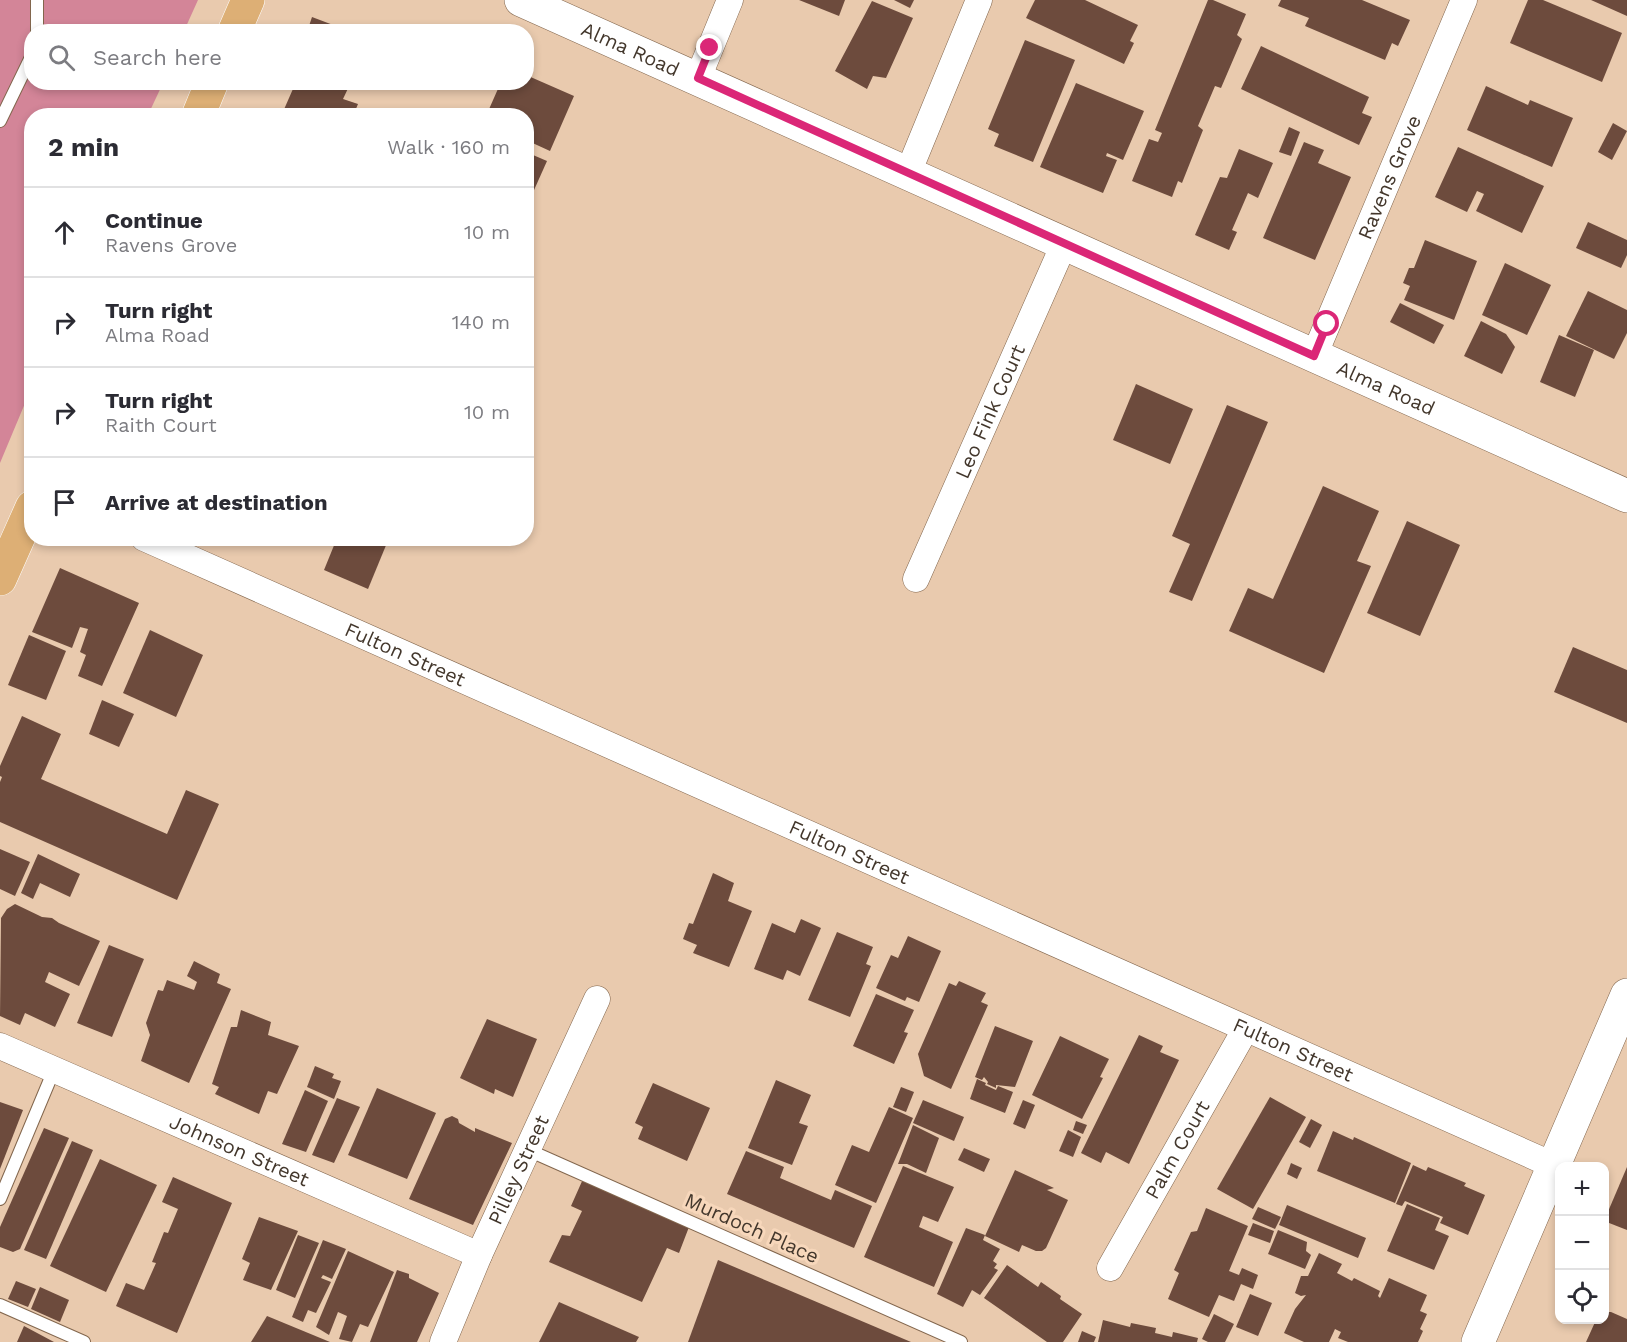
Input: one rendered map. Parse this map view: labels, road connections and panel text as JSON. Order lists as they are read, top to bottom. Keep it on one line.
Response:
{"streets":{"street":["Alma Road","Ravens Grove","Leo Fink Court","Fulton Street","Palm Court","Johnson Street","Pilley Street"],"lane":["Murdoch Place"]},"crossings":[["Alma Road","Ravens Grove"],["Alma Road","Leo Fink Court"],["Fulton Street","Palm Court"],["Johnson Street","Pilley Street"],["Pilley Street","Murdoch Place"]],"page":{"search":"Search here","heading":["2 min","Walk · 160 m"],"list":[["Continue","Ravens Grove","10 m"],["Turn right","Alma Road","140 m"],["Turn right","Raith Court","10 m"],"Arrive at destination"],"map_buttons":["+","−"]}}
